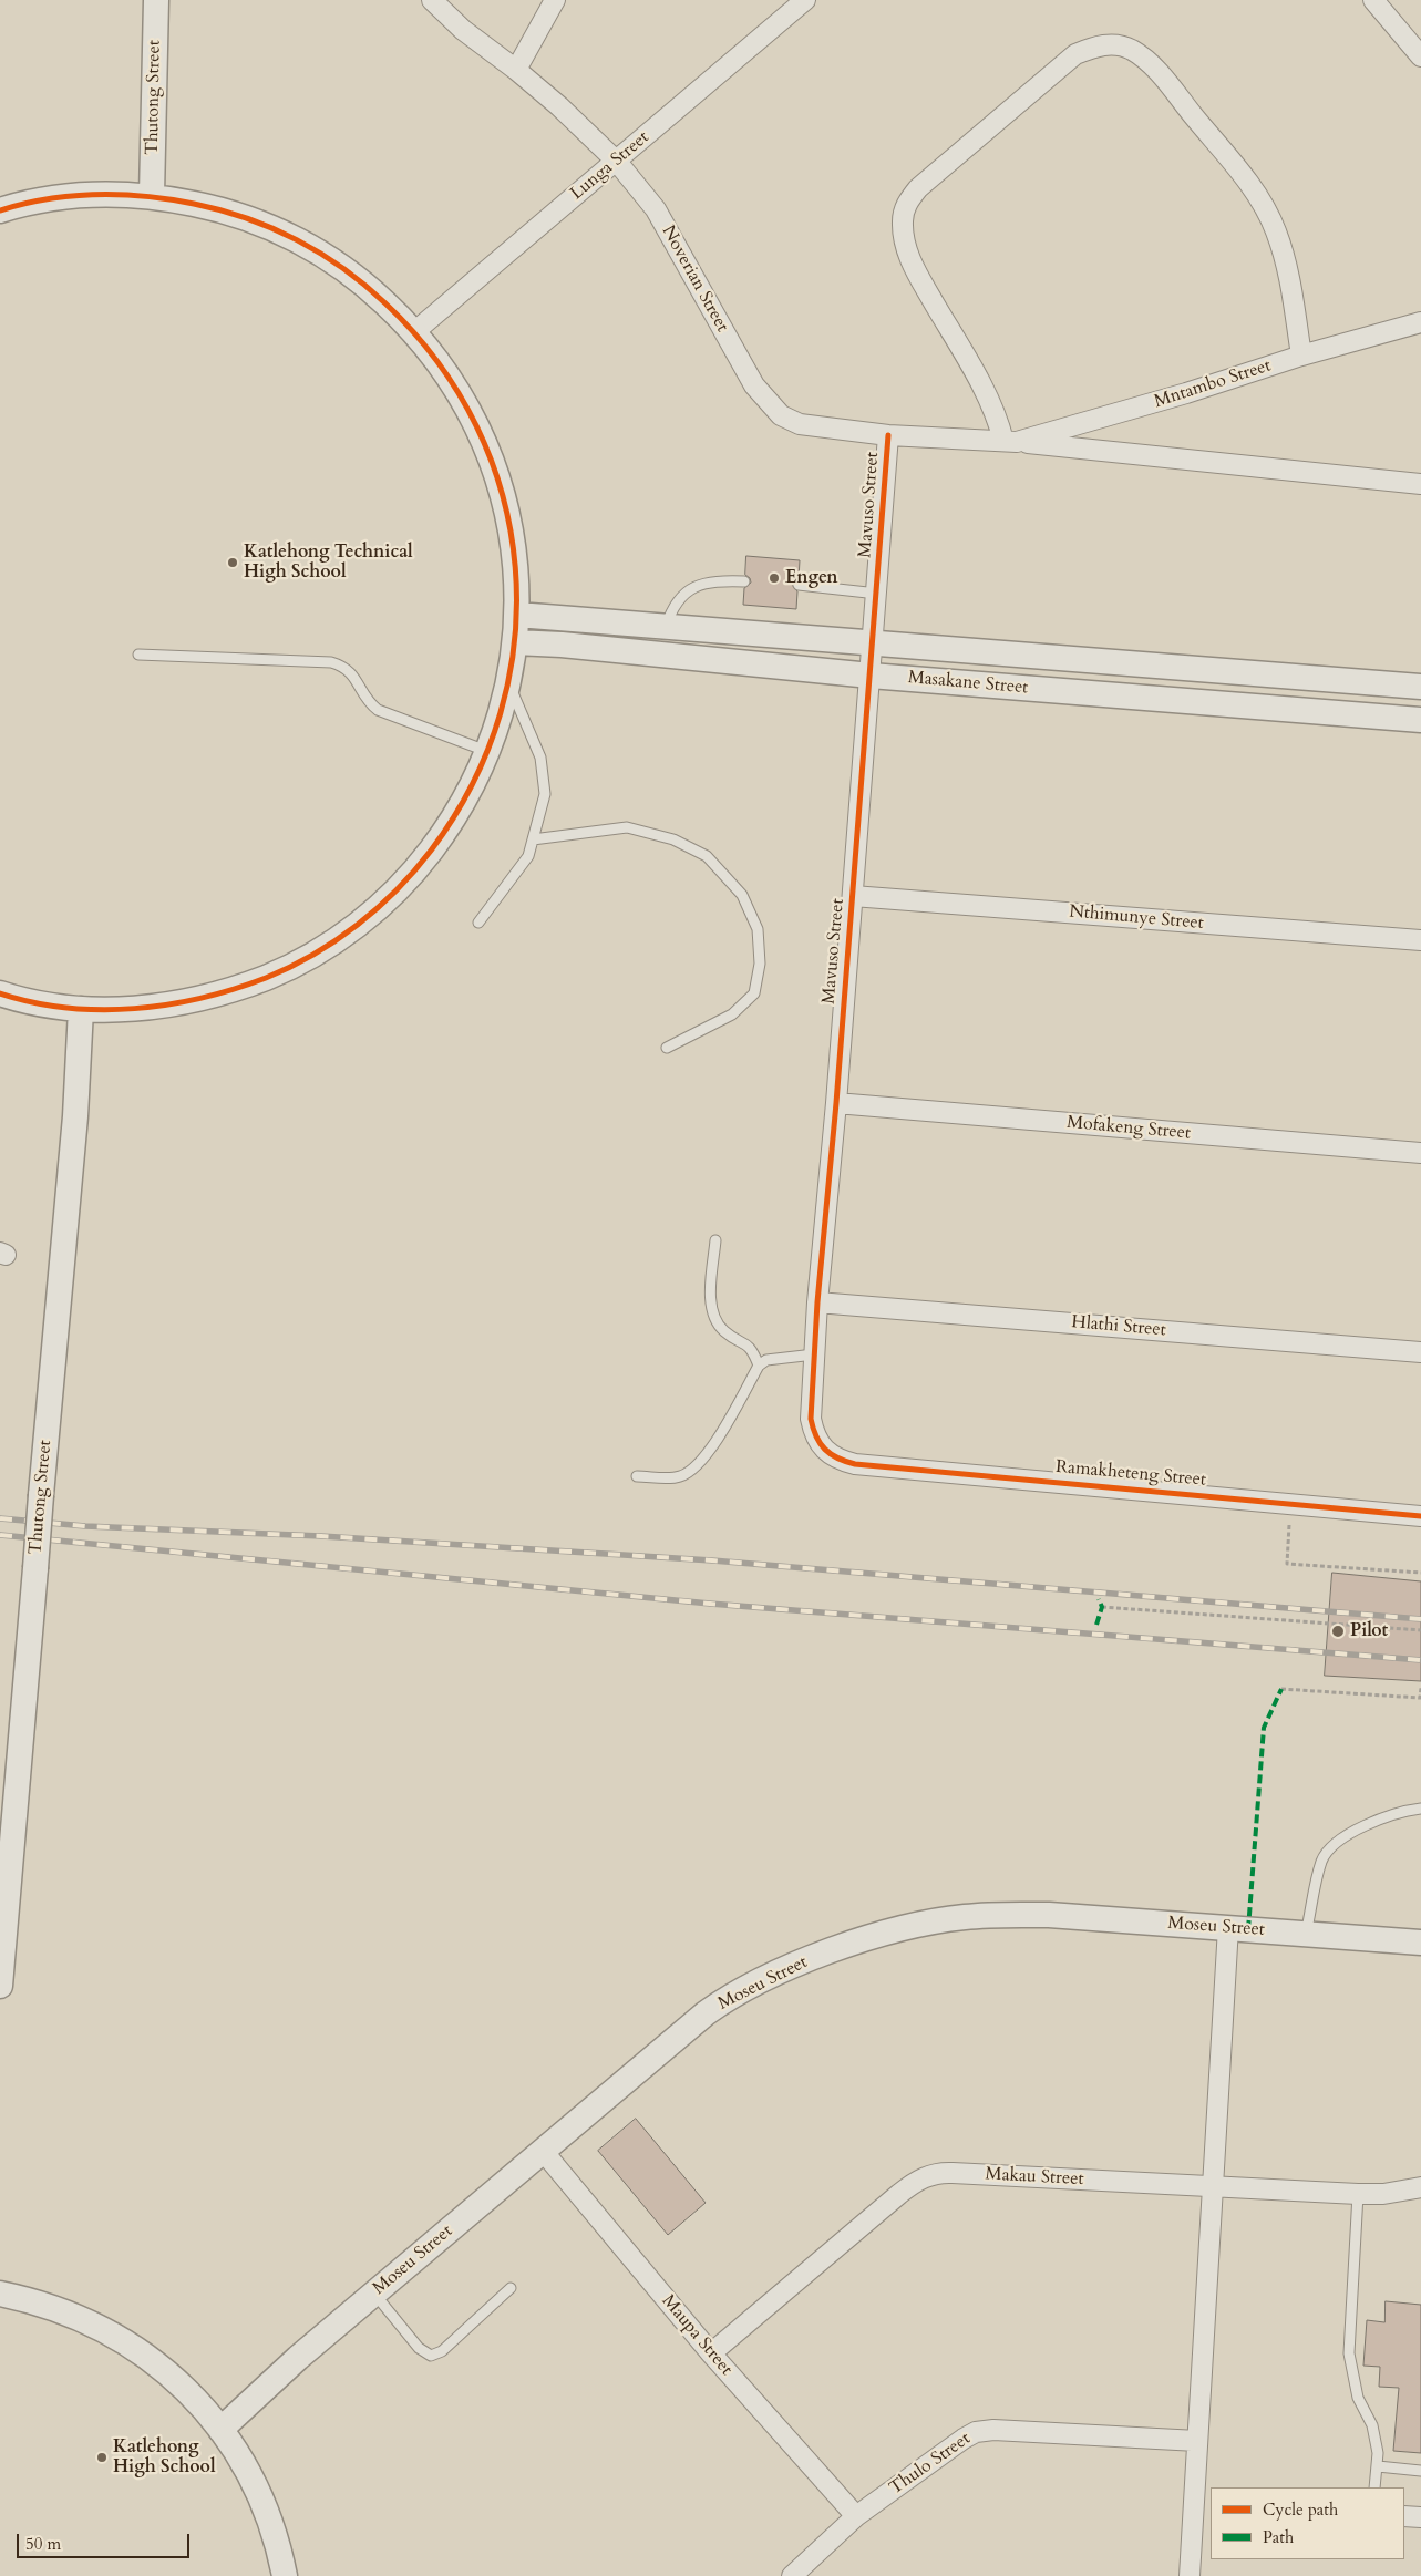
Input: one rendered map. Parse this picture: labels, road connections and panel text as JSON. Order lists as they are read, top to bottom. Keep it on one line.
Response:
{"streets":{"street":["Thutong Street","Lunga Street","Noverian Street","Mntambo Street","Mavuso Street","Masakane Street","Nthimunye Street","Mofakeng Street","Hlathi Street","Ramakheteng Street","Moseu Street","Makau Street","Maupa Street","Thulo Street"]},"crossings":[["Lunga Street","Noverian Street"],["Noverian Street","Mntambo Street"],["Noverian Street","Mavuso Street"],["Mavuso Street","Masakane Street"],["Mavuso Street","Nthimunye Street"],["Mavuso Street","Mofakeng Street"],["Mavuso Street","Hlathi Street"],["Mavuso Street","Ramakheteng Street"],["Moseu Street","Maupa Street"],["Makau Street","Maupa Street"],["Maupa Street","Thulo Street"]],"places":["Katlehong Technical High School","Engen","Pilot","Katlehong High School"],"legend":["Cycle path","Path"],"scale_bar":"50 m"}
